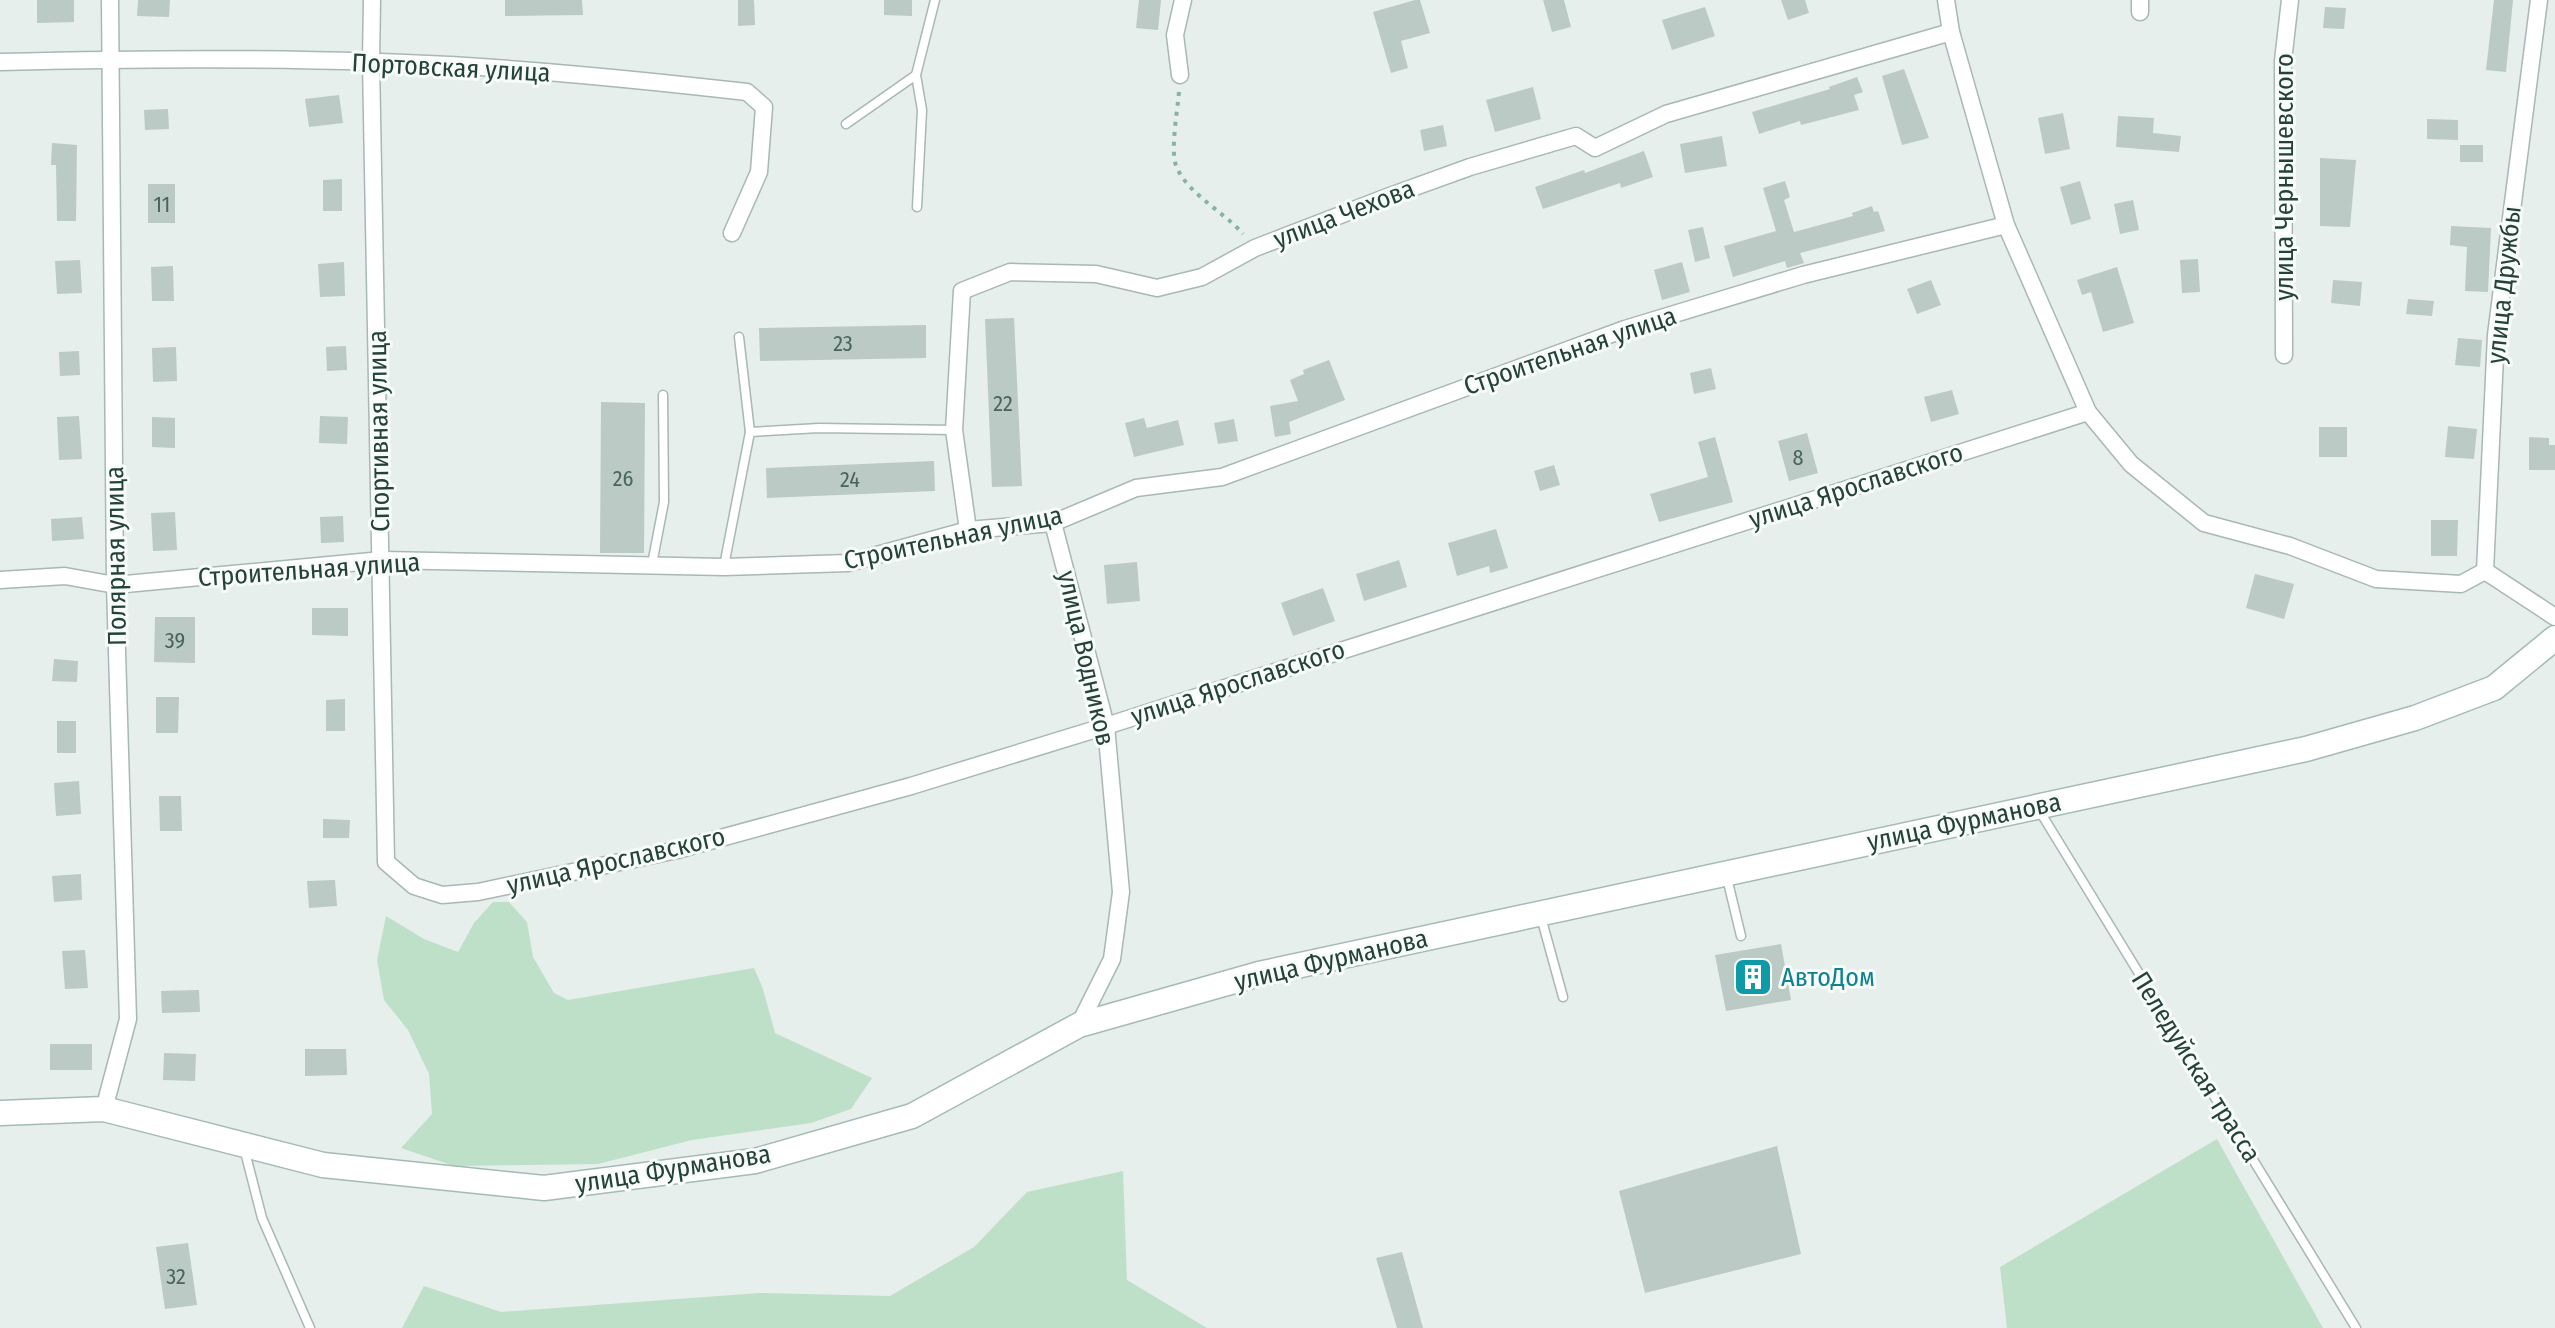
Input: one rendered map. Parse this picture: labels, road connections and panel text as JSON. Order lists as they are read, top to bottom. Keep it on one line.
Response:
{"streets":{"main road":["улица Фурманова"],"street":["Портовская улица","улица Чернышевского","улица Чехова","улица Дружбы","Строительная улица","Спортивная улица","улица Ярославского","Полярная улица","улица Водников"],"lane":["Пеледуйская трасса"]},"crossings":[["Портовская улица","Спортивная улица"],["Портовская улица","Полярная улица"],["улица Чехова","Строительная улица"],["Строительная улица","Спортивная улица"],["Строительная улица","Полярная улица"],["Строительная улица","улица Водников"],["Спортивная улица","улица Ярославского"],["улица Ярославского","улица Водников"],["Полярная улица","улица Фурманова"],["улица Водников","улица Фурманова"],["улица Фурманова","Пеледуйская трасса"]],"places":{"building":["АвтоДом"]},"house_numbers":["11","23","22","8","26","24","39","32"]}
